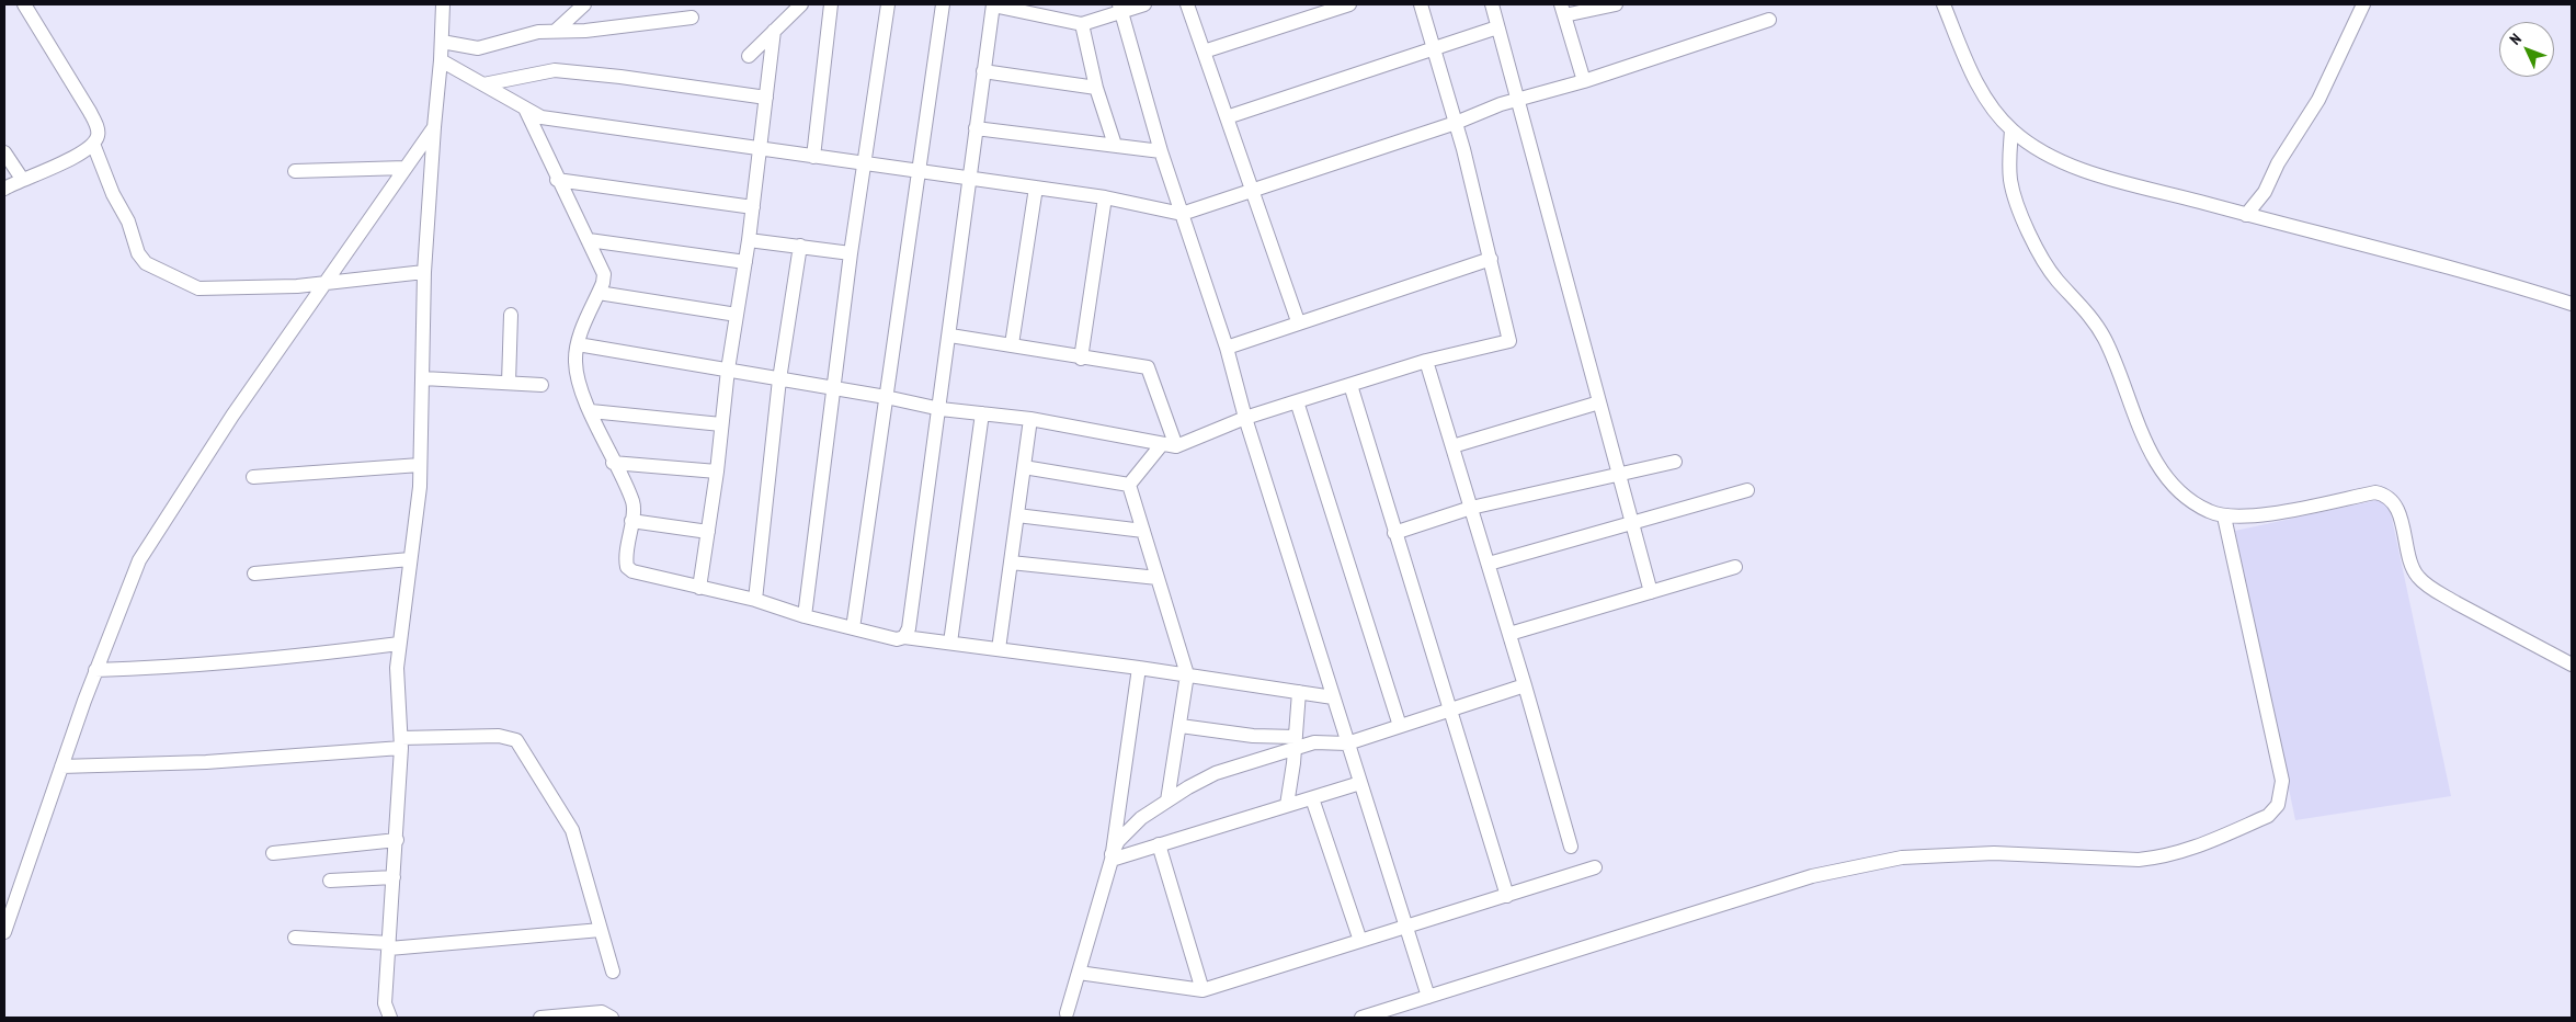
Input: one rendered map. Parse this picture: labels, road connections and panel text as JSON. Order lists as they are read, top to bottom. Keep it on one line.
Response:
{"north":"top left"}
